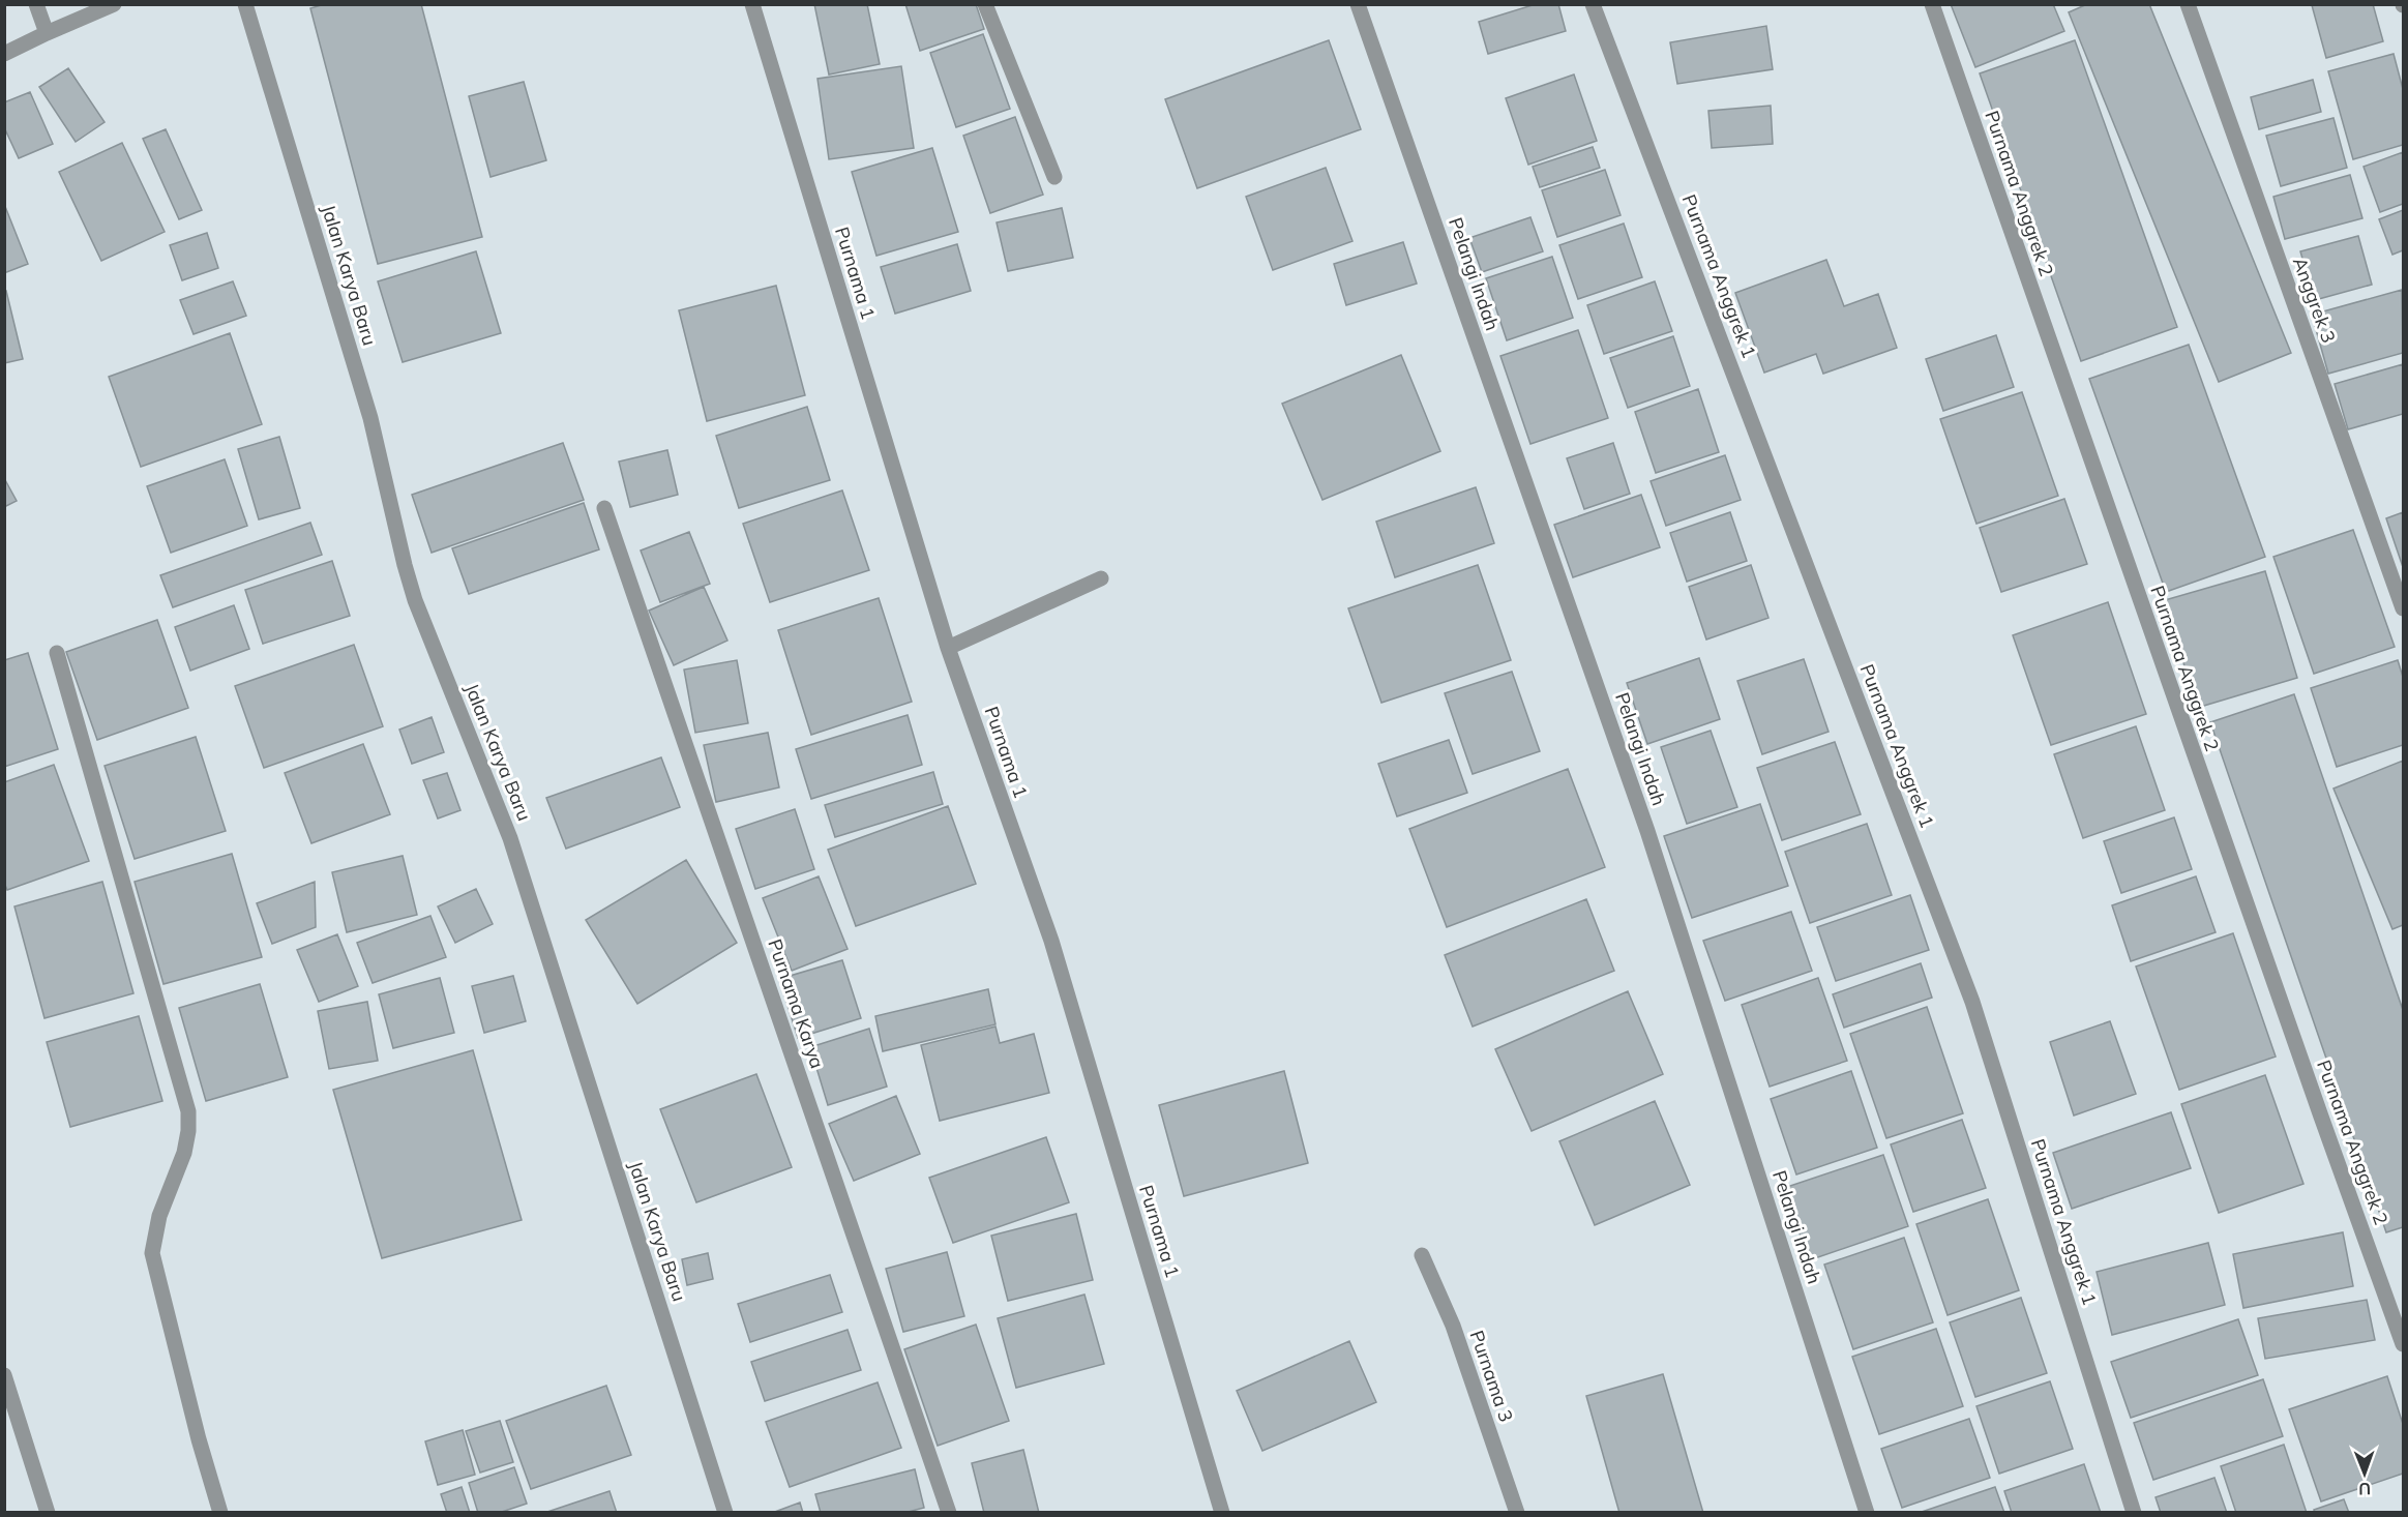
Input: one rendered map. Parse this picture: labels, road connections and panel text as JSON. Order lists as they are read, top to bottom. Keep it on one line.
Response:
{"streets":{"street":["Purnama Anggrek 2","Purnama 1","Pelangi Indah","Jalan Karya Baru","Purnama Anggrek 1","Anggrek 3","Purnama Karya","Purnama 3"]},"north":"bottom"}
